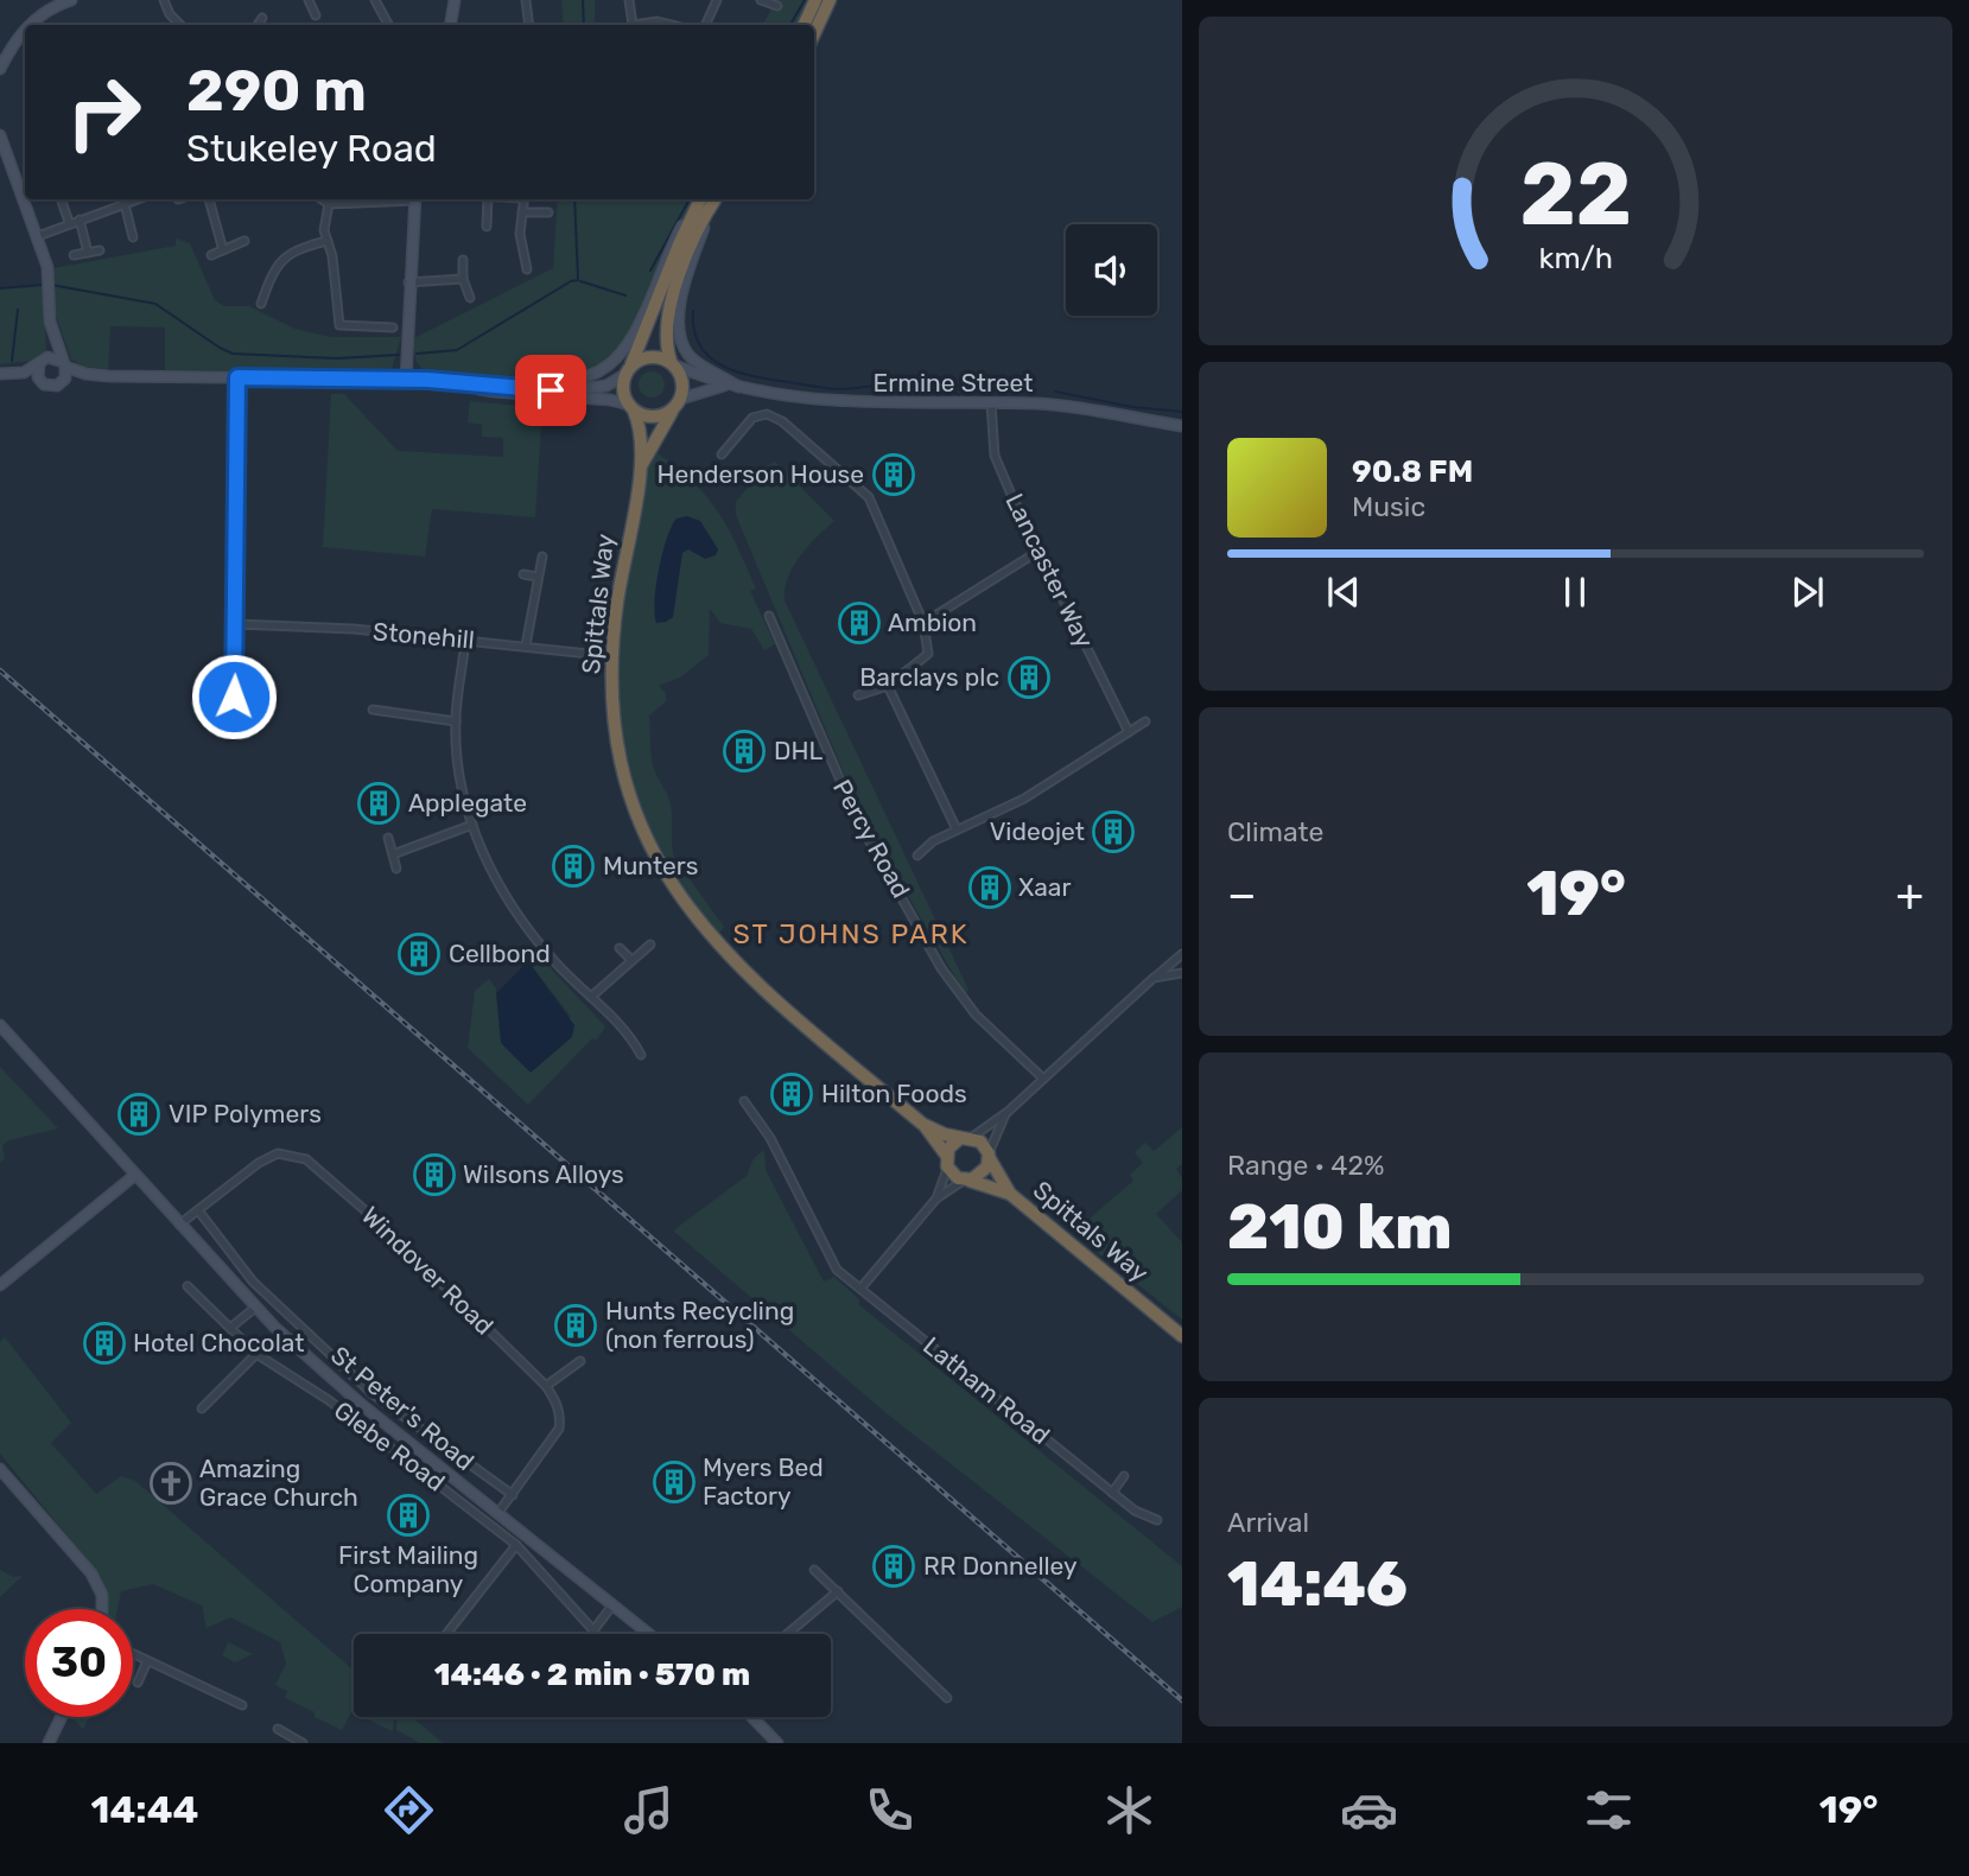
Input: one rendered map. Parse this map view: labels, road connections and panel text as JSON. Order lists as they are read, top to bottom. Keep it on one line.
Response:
{"streets":{"highway":["Spittals Way"],"street":["Ermine Street","Lancaster Way","Stonehill","Percy Road","Windover Road","Latham Road","St Peter's Road","Glebe Road"]},"crossings":[["Ermine Street","Lancaster Way"],["Ermine Street","Spittals Way"],["Spittals Way","Stonehill"],["Windover Road","St Peter's Road"],["St Peter's Road","Glebe Road"]],"districts":["ST JOHNS PARK"],"places":{"building":["Henderson House","Ambion","Barclays plc","DHL","Applegate","Videojet","Munters","Xaar","Cellbond","Hilton Foods","VIP Polymers","Wilsons Alloys","Hunts Recycling (non ferrous)","Hotel Chocolat","Myers Bed Factory","First Mailing Company","RR Donnelley"],"church":["Amazing Grace Church"]},"page":{"turn":["290 m","Stukeley Road"],"song":["90.8 FM","Music"],"tile":["Climate",["Range · 42%","210 km"],["Arrival","14:46"]],"heat":["−","19°","+"],"limit":"30","trip":"14:46 · 2 min · 570 m","tabs":["14:44","19°"],"gauge":["22","km/h"]}}
